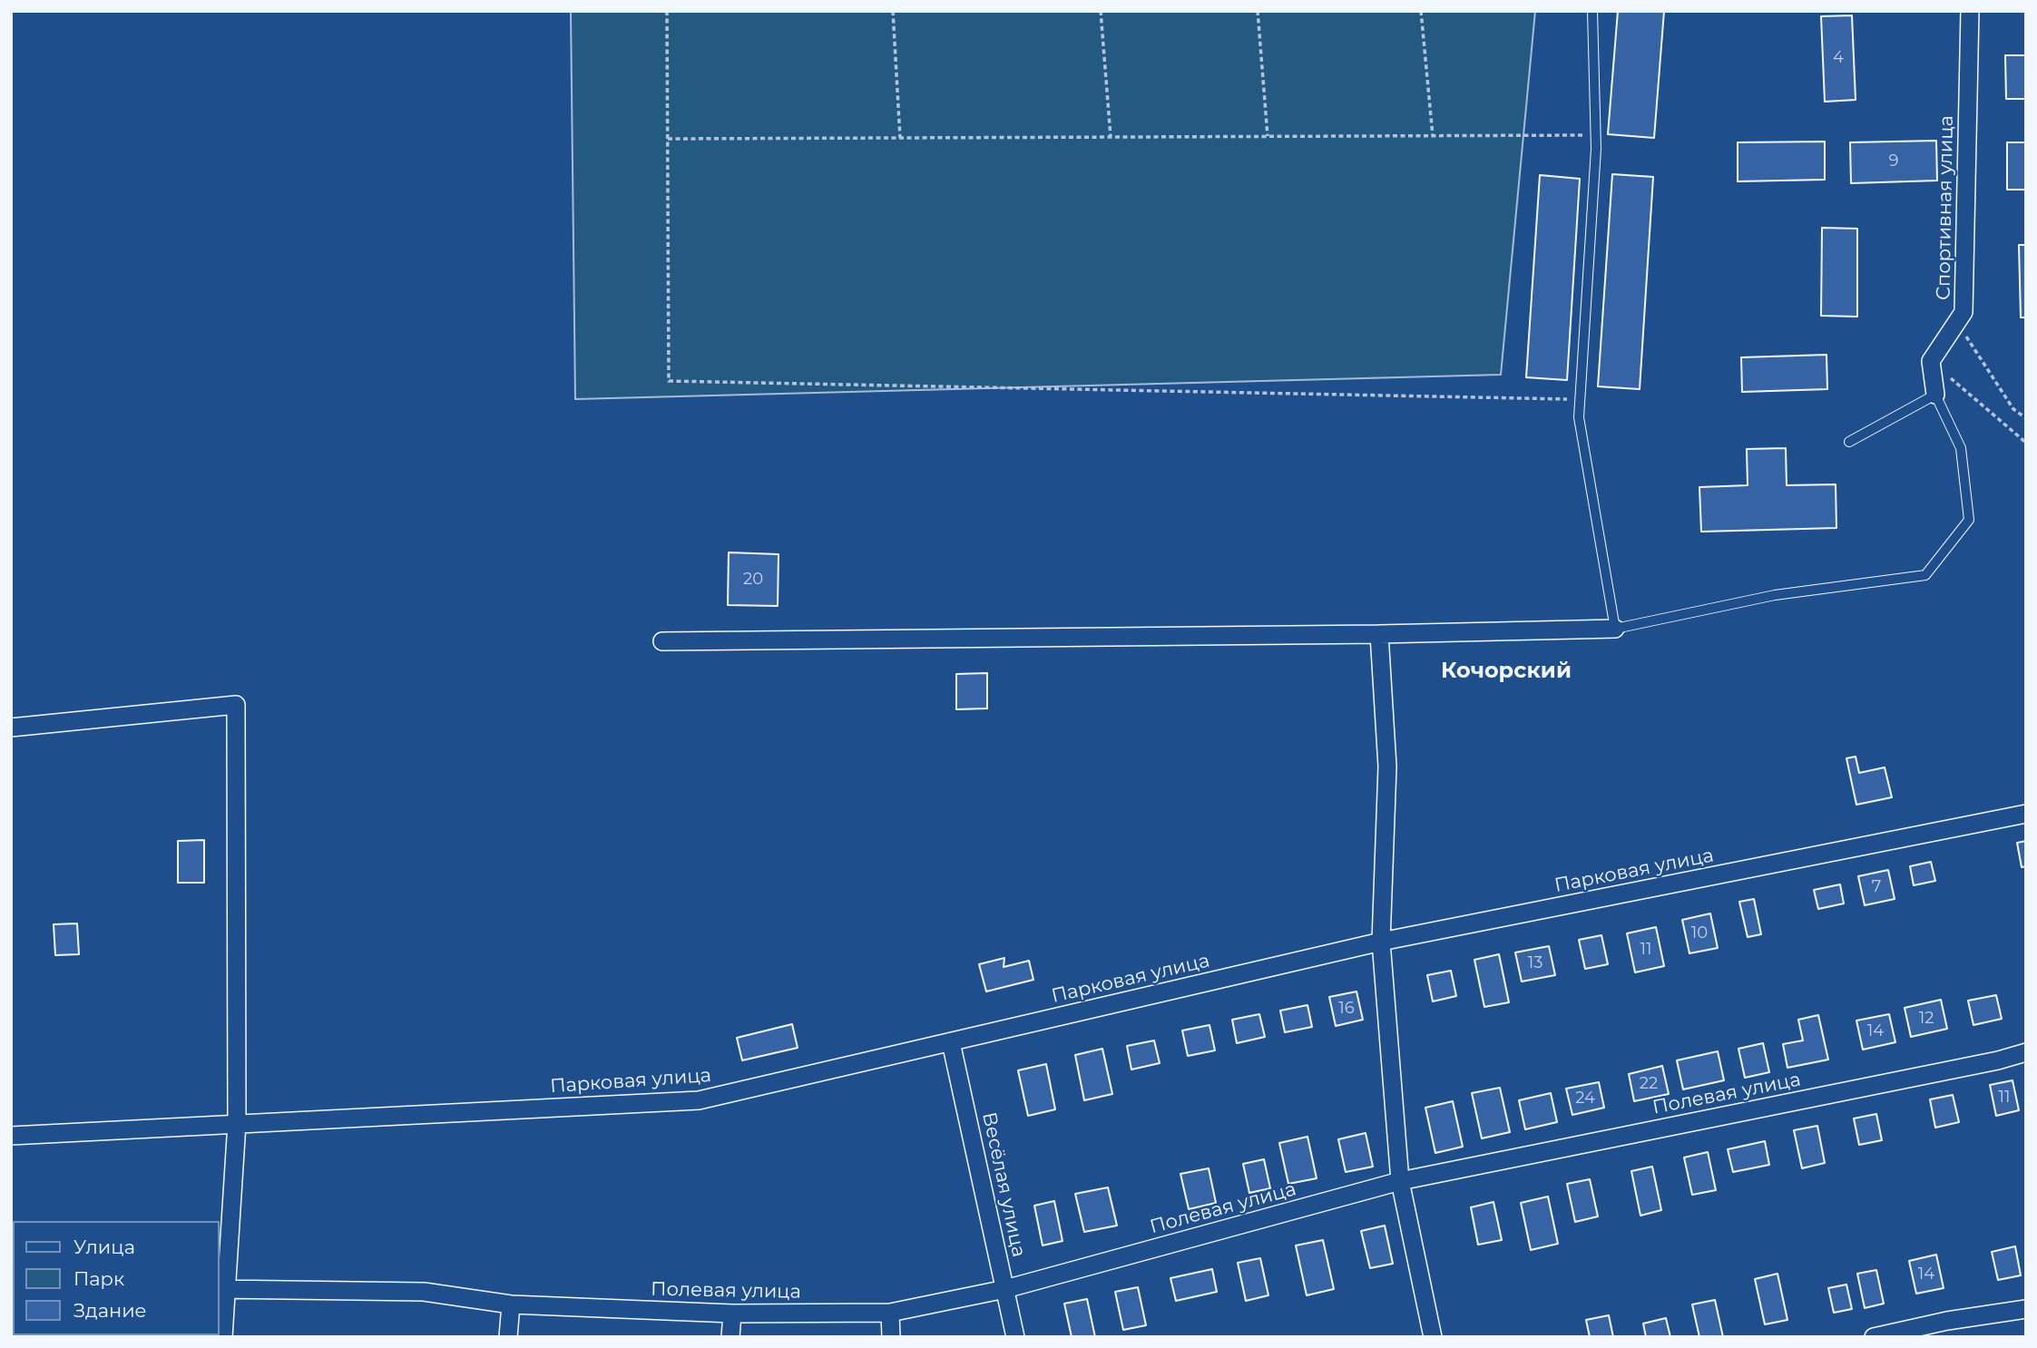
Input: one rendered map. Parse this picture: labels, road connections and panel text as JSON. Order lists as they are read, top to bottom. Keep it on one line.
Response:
{"streets":{"street":["Спортивная улица","Парковая улица","Полевая улица","Весёлая улица"]},"crossings":[["Парковая улица","Весёлая улица"],["Полевая улица","Весёлая улица"]],"districts":["Кочорский"],"house_numbers":["4","9","20","7","10","11","13","16","12","14","22","11","24","14"],"legend":["Улица","Парк","Здание"]}
